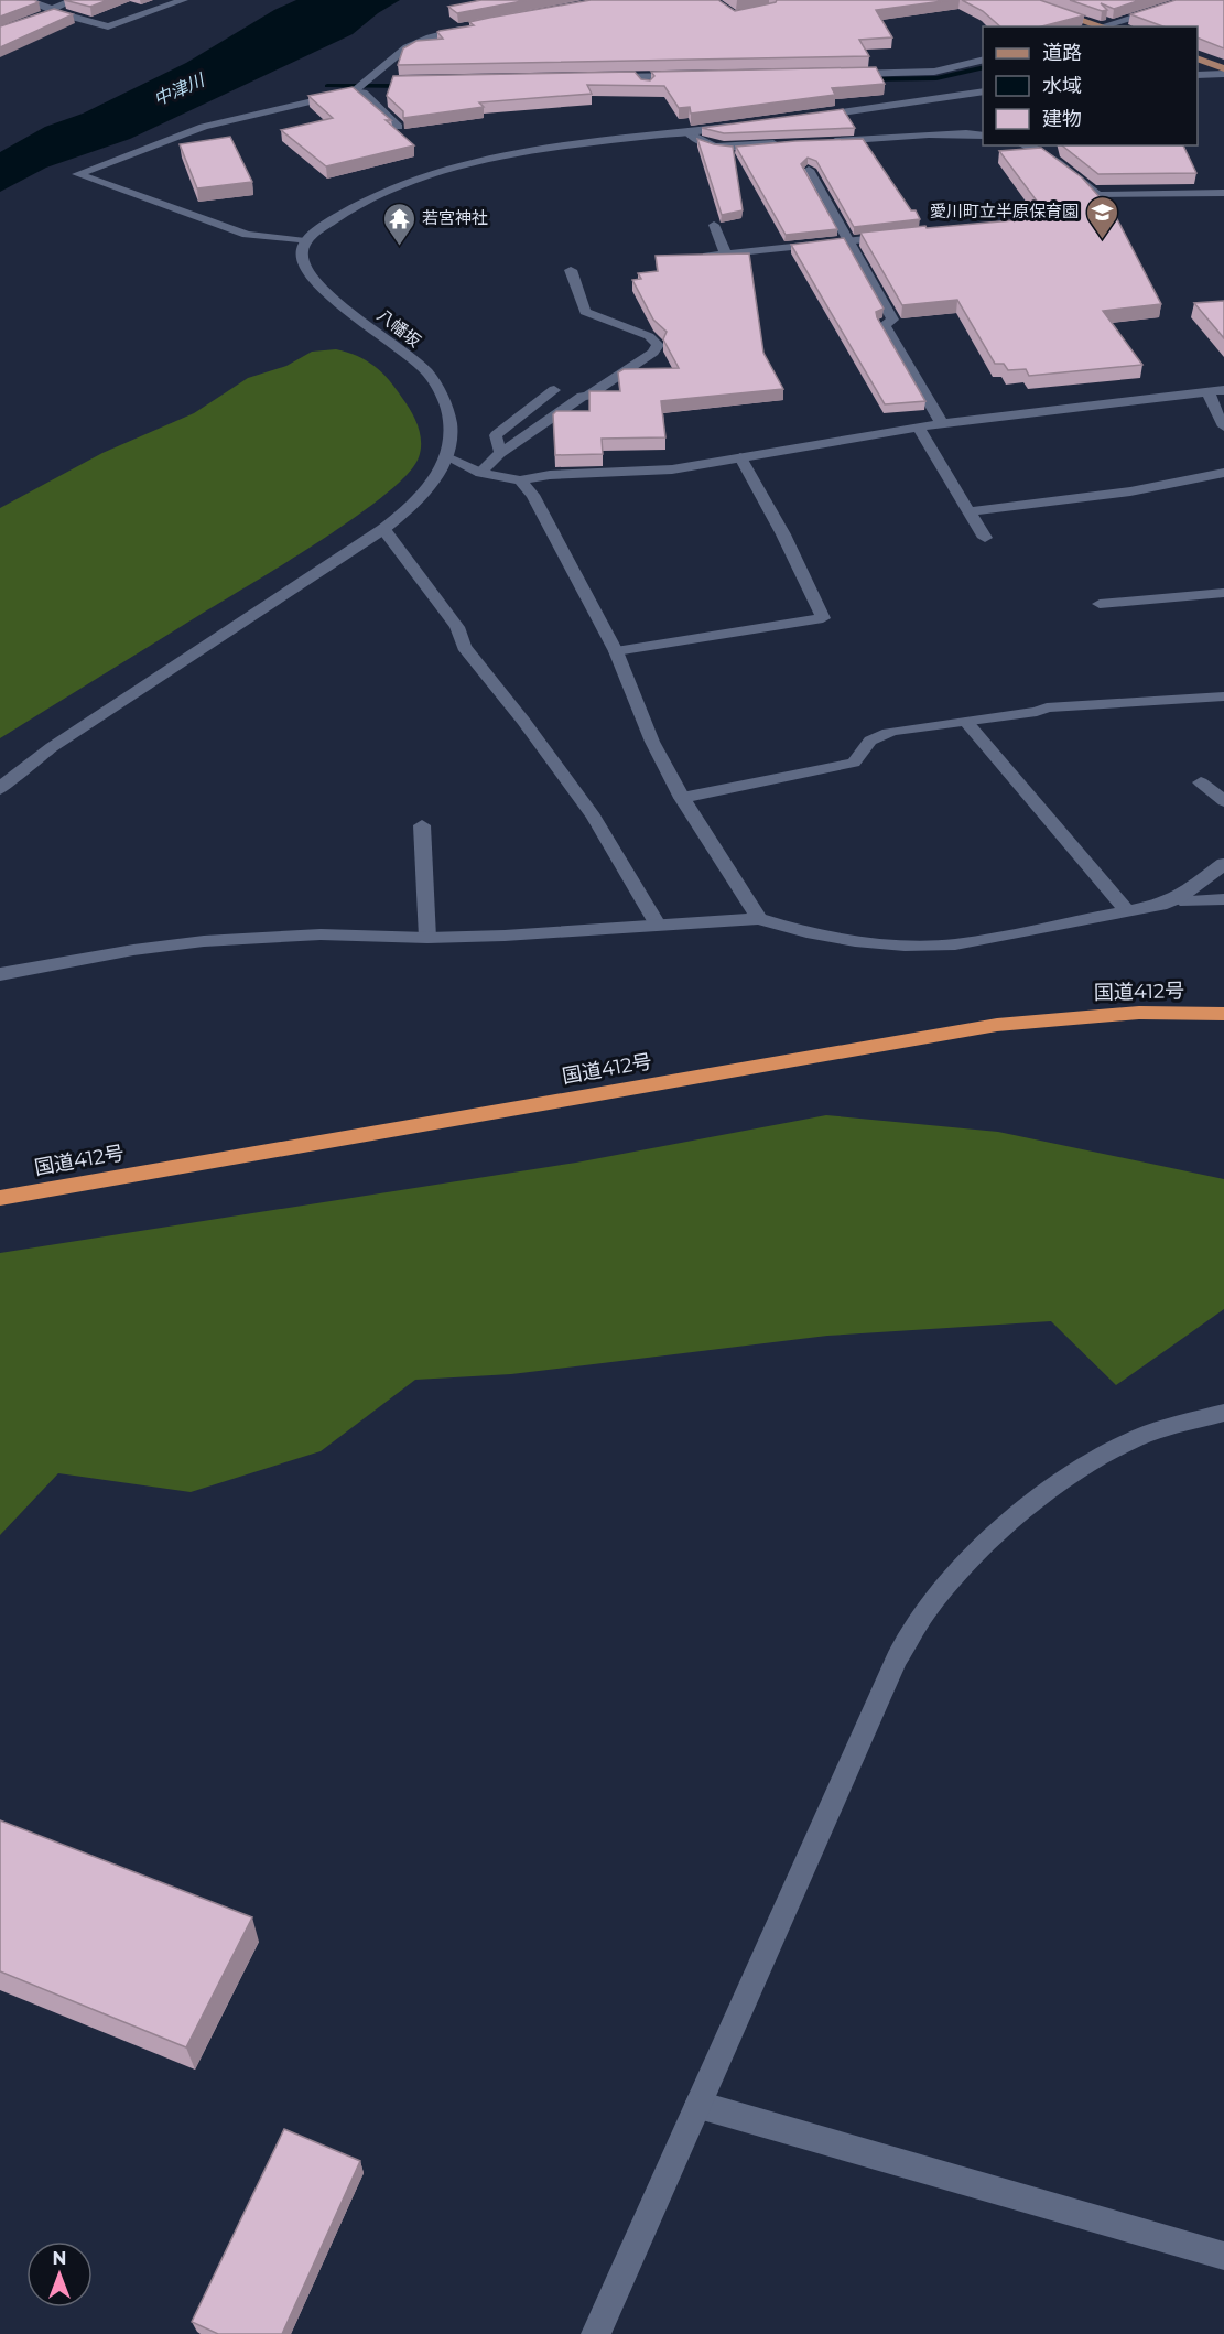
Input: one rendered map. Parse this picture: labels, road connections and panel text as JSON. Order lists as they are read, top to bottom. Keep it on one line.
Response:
{"streets":{"highway":["国道412号"],"street":["八幡坂"]},"water":["中津川"],"places":{"school or university":["愛川町立半原保育園"],"temple":["若宮神社"]},"legend":["道路","水域","建物"],"north":"top"}
